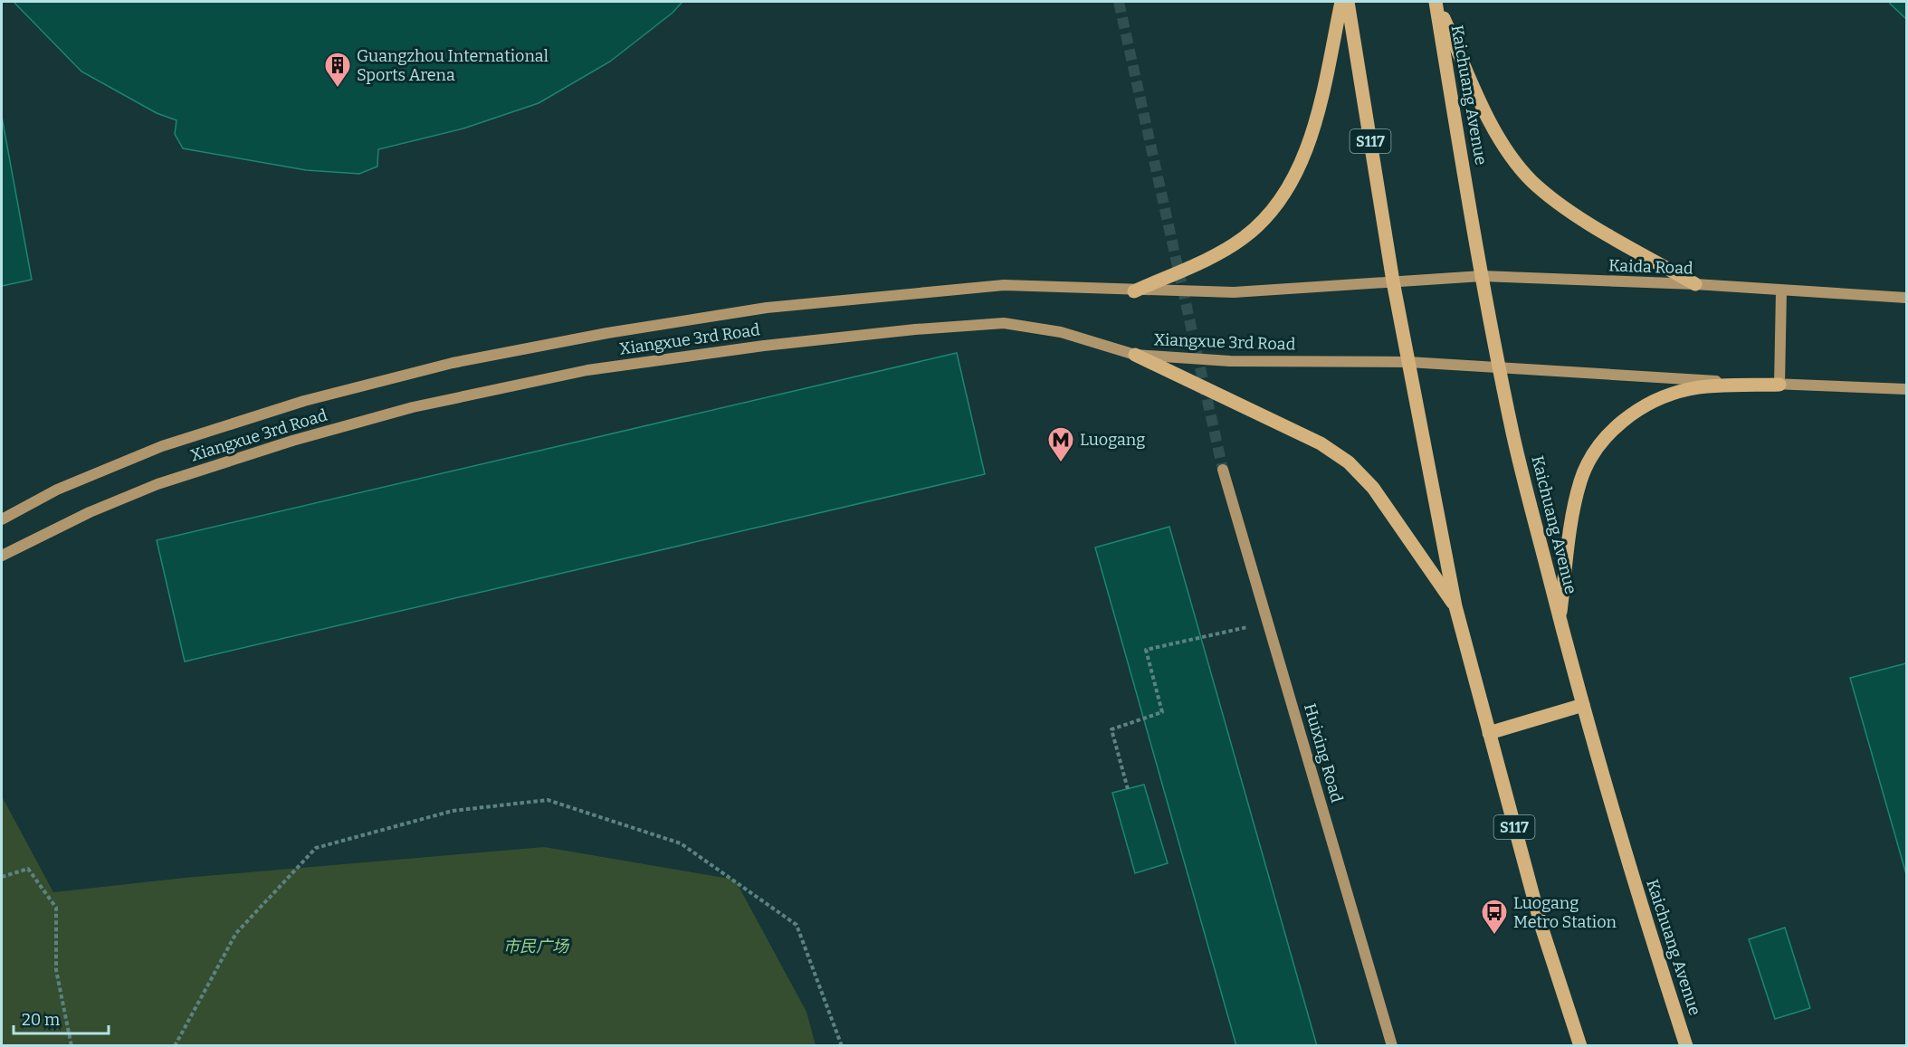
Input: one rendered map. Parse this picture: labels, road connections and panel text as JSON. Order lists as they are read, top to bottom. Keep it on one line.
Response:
{"streets":{"main road":["Kaichuang Avenue","S117","Kaida Road","Xiangxue 3rd Road","Huixing Road"]},"crossings":[["Kaichuang Avenue","Kaida Road"],["S117","Kaida Road"],["S117","Xiangxue 3rd Road"],["Kaida Road","Xiangxue 3rd Road"]],"parks":["市民广场"],"places":{"building":["Guangzhou International Sports Arena"],"metro station":["Luogang"],"bus stop":["Luogang Metro Station"]},"scale_bar":"20 m"}
